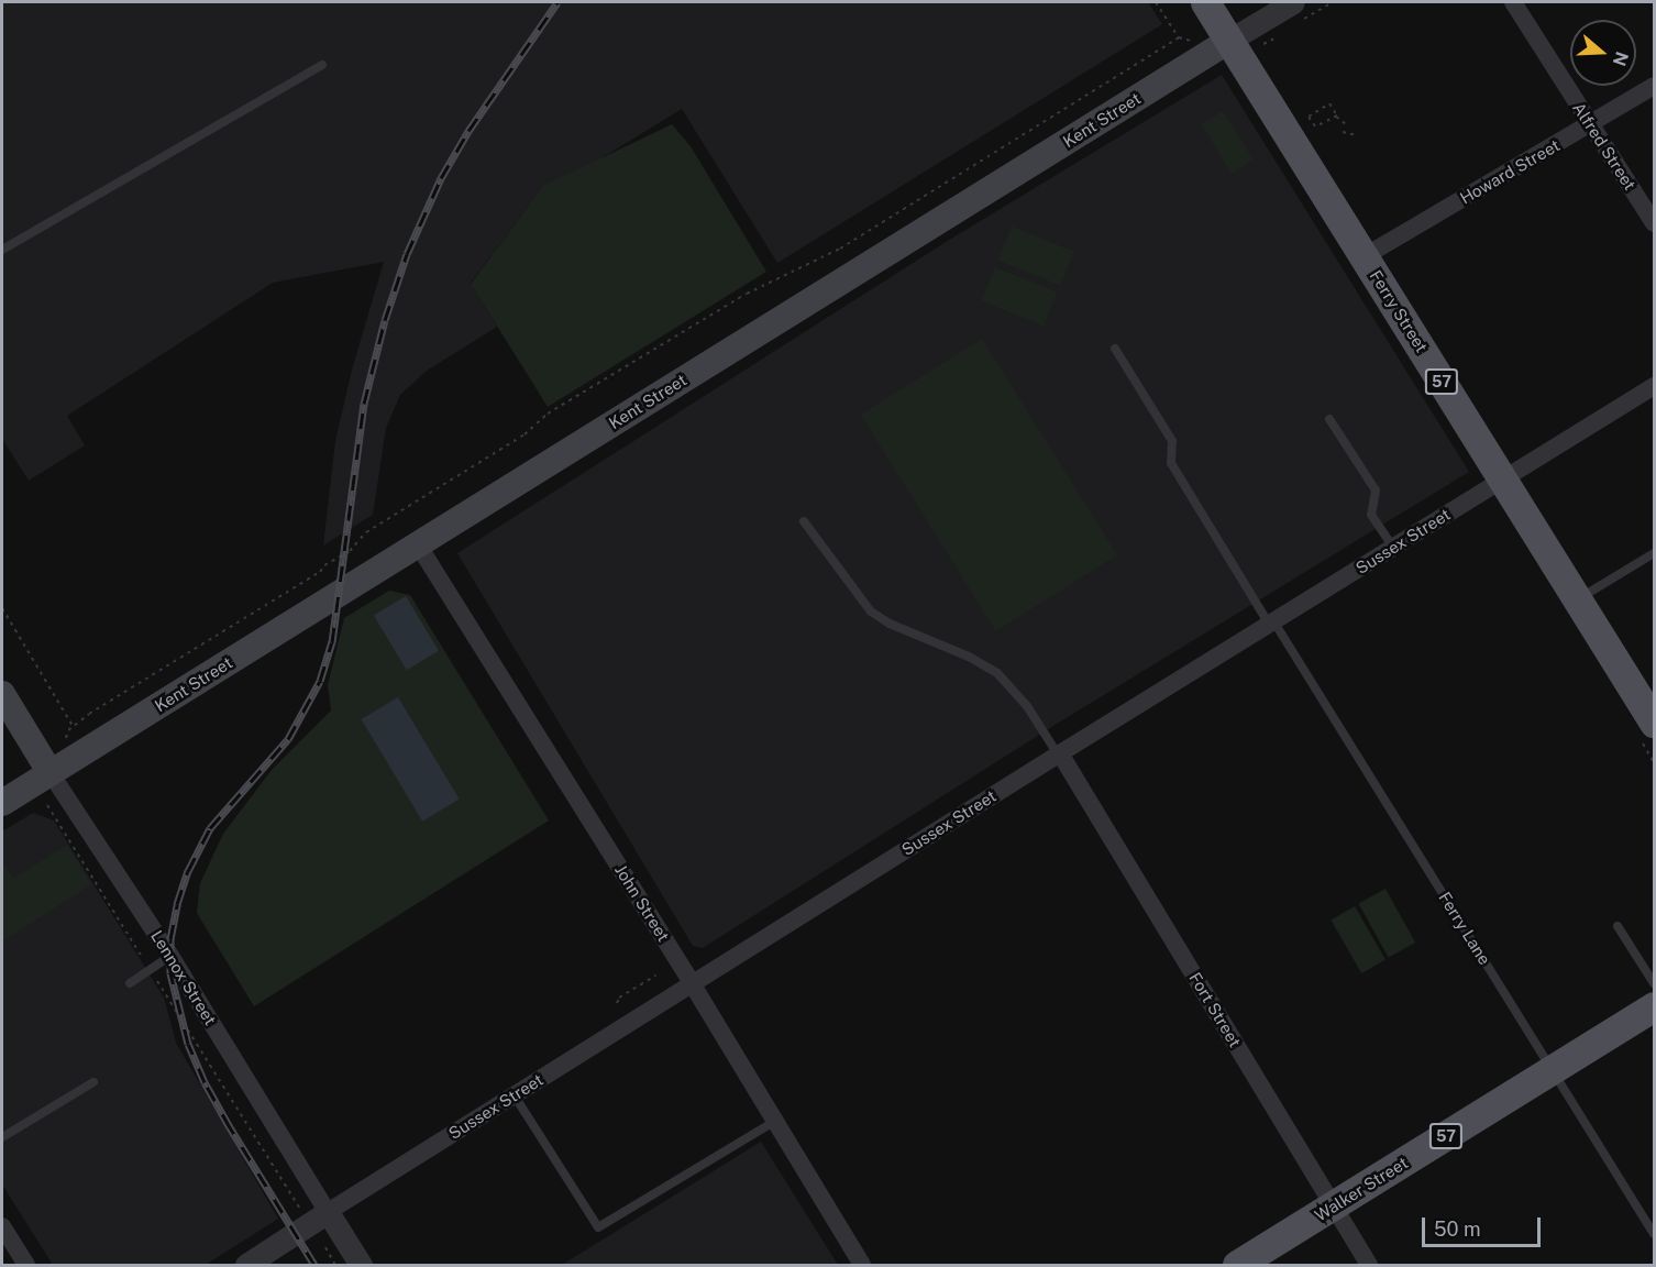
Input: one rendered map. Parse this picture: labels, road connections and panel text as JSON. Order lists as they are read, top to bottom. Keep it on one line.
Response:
{"streets":{"main road":["Kent Street","Ferry Street","57","Lennox Street","Walker Street"],"street":["Alfred Street","Howard Street","Sussex Street","John Street","Fort Street"],"lane":["Ferry Lane"]},"crossings":[["Kent Street","Ferry Street"],["Kent Street","John Street"],["Kent Street","Lennox Street"],["Alfred Street","Howard Street"],["Howard Street","Ferry Street"],["Ferry Street","Sussex Street"],["Sussex Street","John Street"],["Sussex Street","Ferry Lane"],["Sussex Street","Lennox Street"],["Sussex Street","Fort Street"],["Ferry Lane","Walker Street"],["Fort Street","Walker Street"]],"scale_bar":"50 m","north":"right"}
